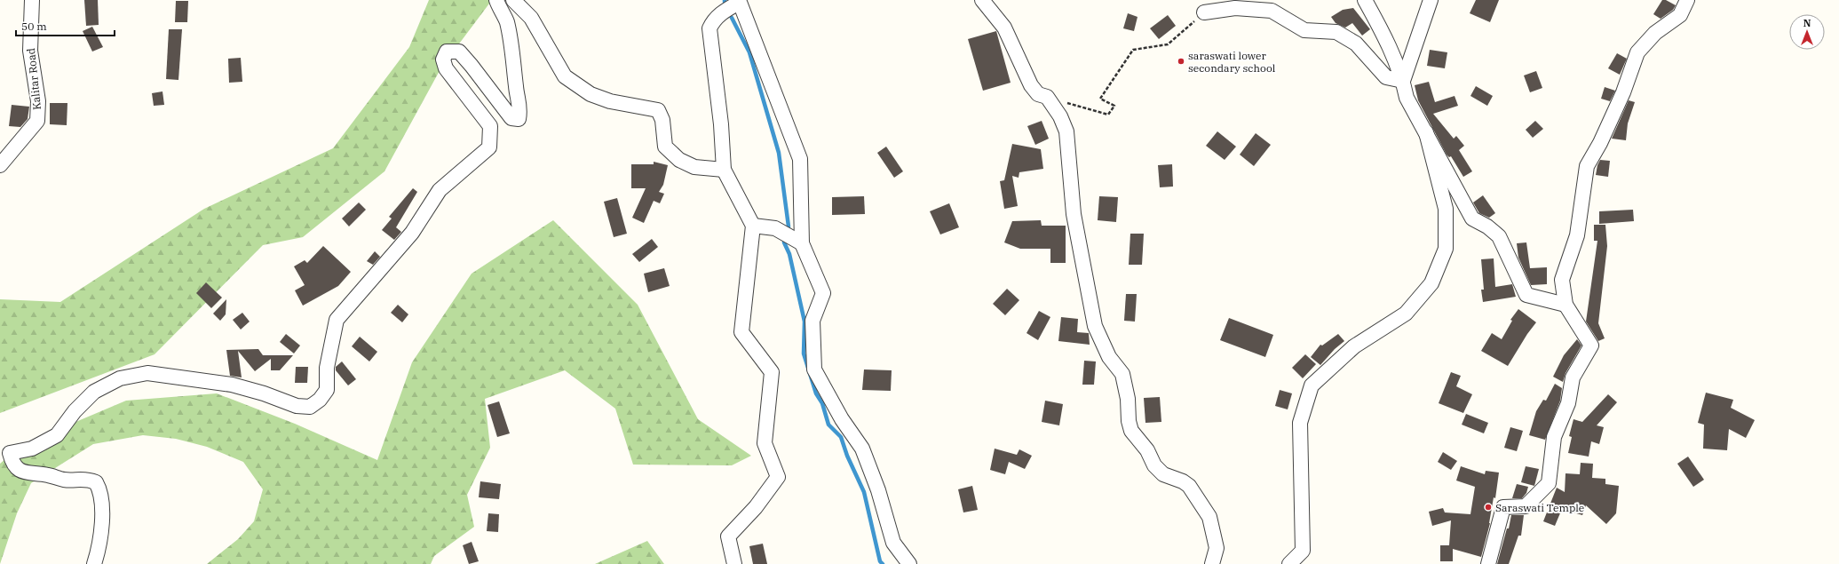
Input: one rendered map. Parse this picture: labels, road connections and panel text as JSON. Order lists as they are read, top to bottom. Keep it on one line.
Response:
{"streets":{"street":["Kalitar Road"]},"places":["saraswati lower secondary school","Saraswati Temple"],"scale_bar":"50 m","north":"top"}
